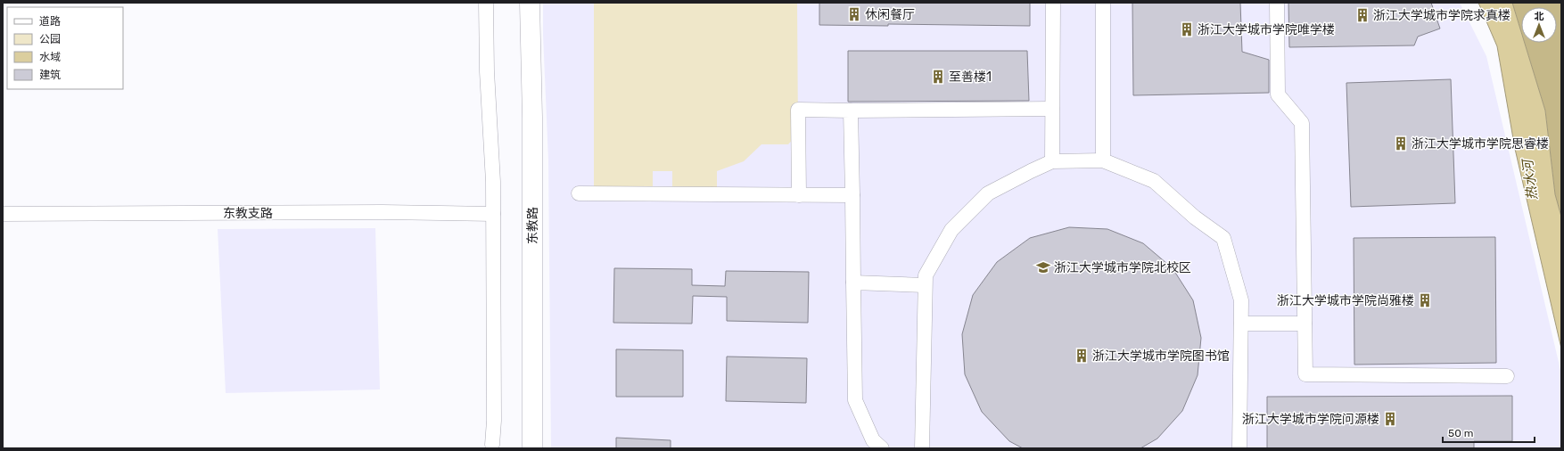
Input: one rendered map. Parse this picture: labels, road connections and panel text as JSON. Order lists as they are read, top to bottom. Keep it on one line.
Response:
{"streets":{"street":["东教支路","东教路"]},"water":["热水河"],"places":{"building":["休闲餐厅","浙江大学城市学院求真楼","浙江大学城市学院唯学楼","至善楼1","浙江大学城市学院思睿楼","浙江大学城市学院尚雅楼","浙江大学城市学院图书馆","浙江大学城市学院问源楼"],"school or university":["浙江大学城市学院北校区"]},"legend":["道路","公园","水域","建筑"],"scale_bar":"50 m","north":"top"}
